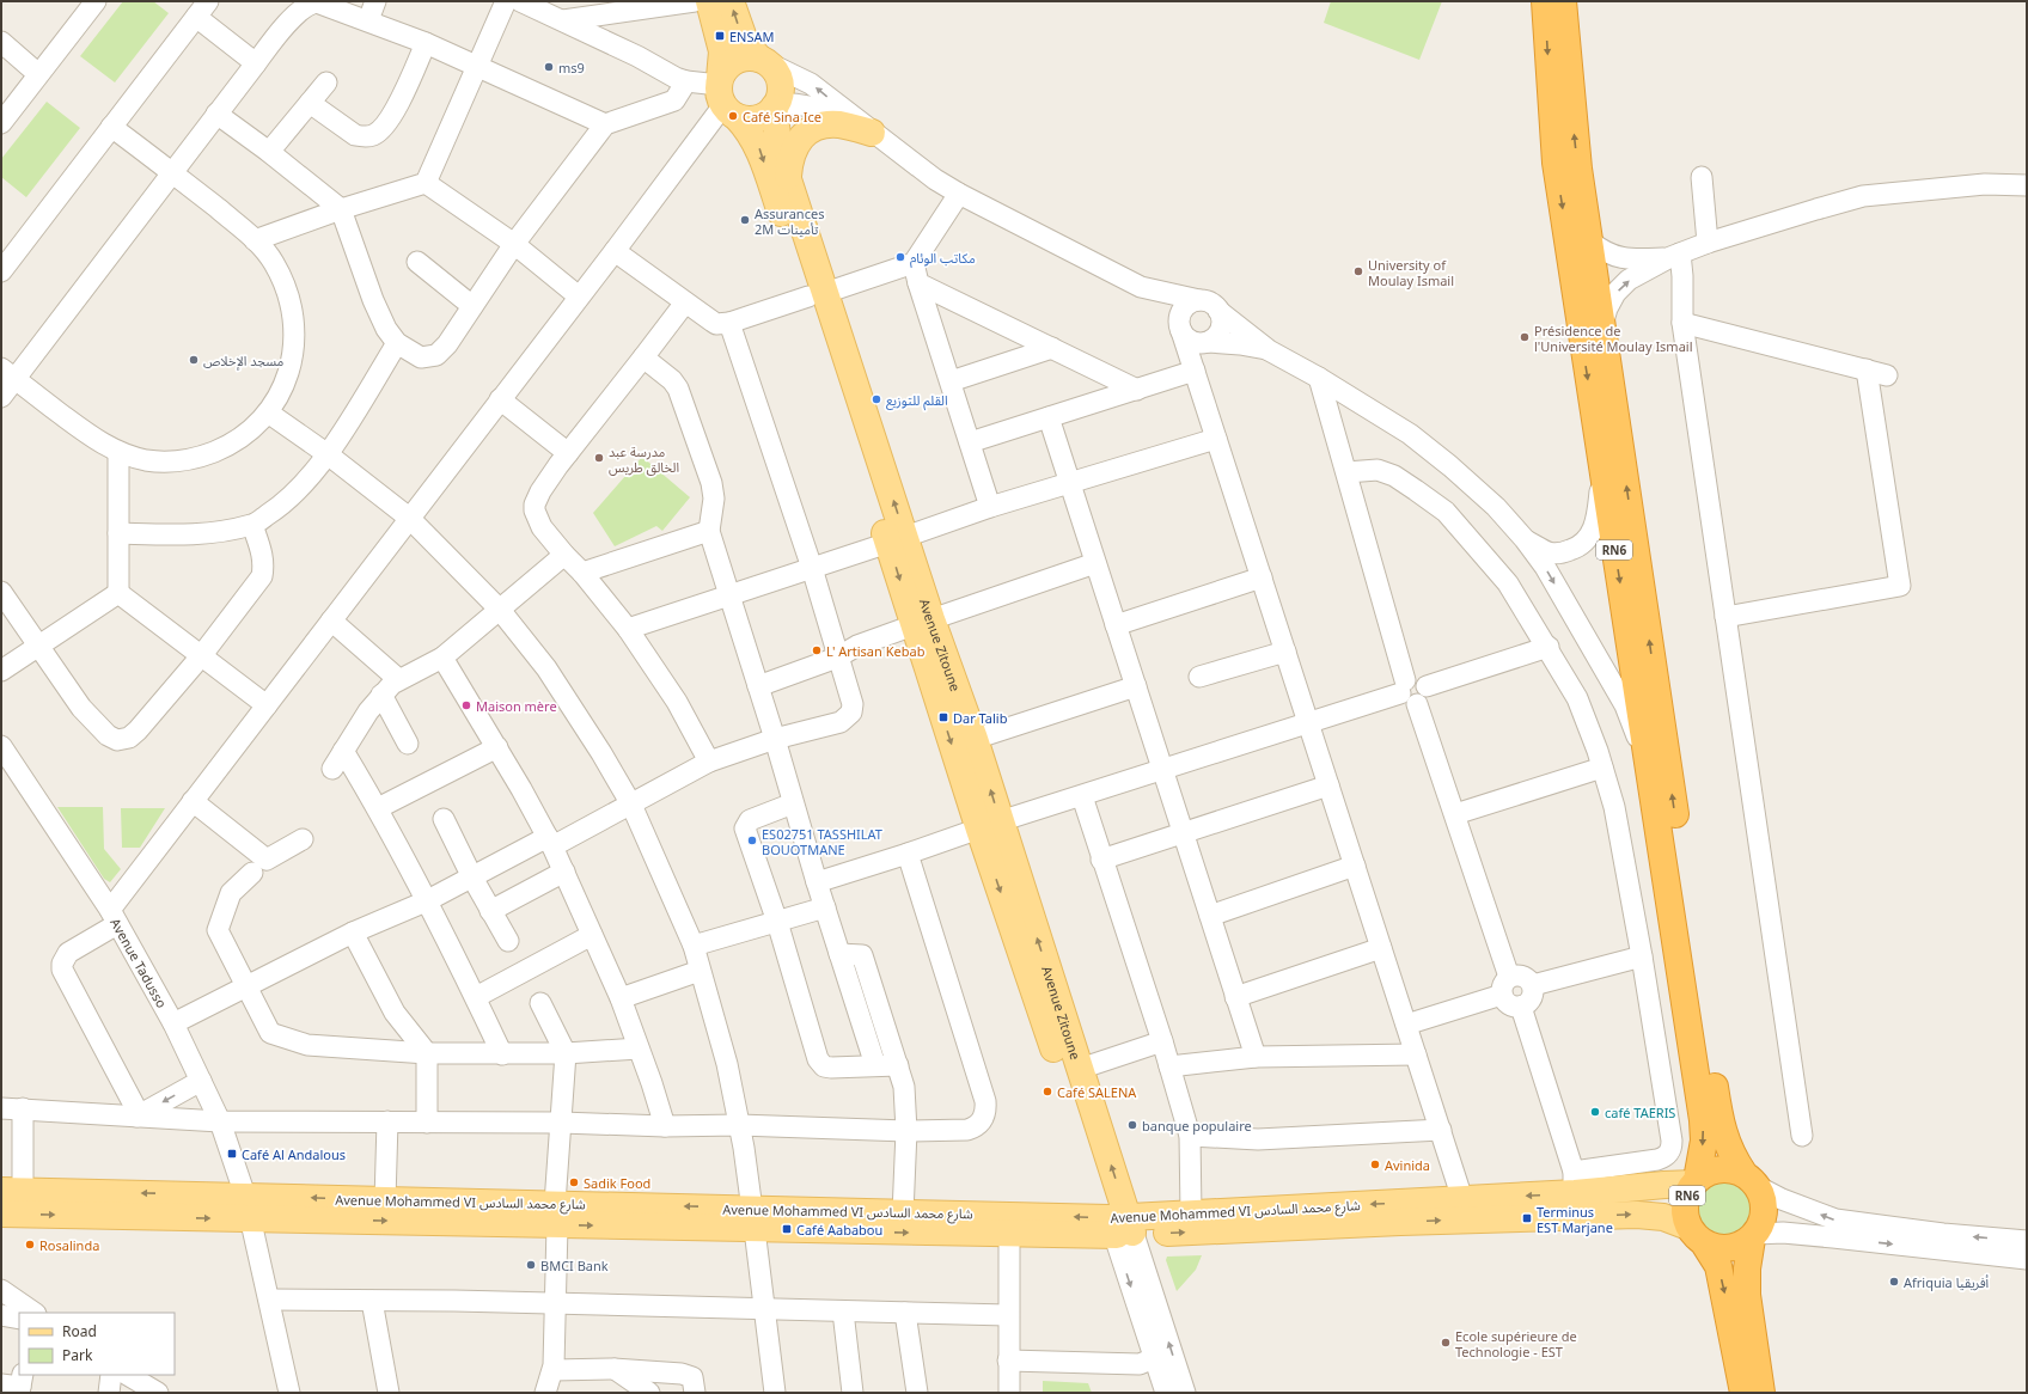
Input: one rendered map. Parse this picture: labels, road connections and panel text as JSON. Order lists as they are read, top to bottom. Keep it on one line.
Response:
{"streets":{"highway":["RN6"],"main road":["Avenue Zitoune","Avenue Mohammed VI شارع محمد السادس"],"street":["Avenue Tadusso"]},"crossings":[["RN6","Avenue Mohammed VI شارع محمد السادس"],["Avenue Zitoune","Avenue Mohammed VI شارع محمد السادس"],["Avenue Tadusso","Avenue Mohammed VI شارع محمد السادس"]],"places":{"transit":["ENSAM","Dar Talib","Café Al Andalous","Terminus EST Marjane","Café Aababou"],"other":["ms9","Café Sina Ice","Assurances 2M تأمينات","مكاتب الوئام","University of Moulay Ismail","Présidence de l'Université Moulay Ismail","مسجد الإخلاص","القلم للتوزيع","مدرسة عبد الخالق طريس","L' Artisan Kebab","Maison mère","ES02751 TASSHILAT BOUOTMANE","Café SALENA","café TAERIS","banque populaire","Avinida","Sadik Food","Rosalinda","BMCI Bank","Afriquia أفريقيا","Ecole supérieure de Technologie - EST"]},"legend":["Road","Park"]}
